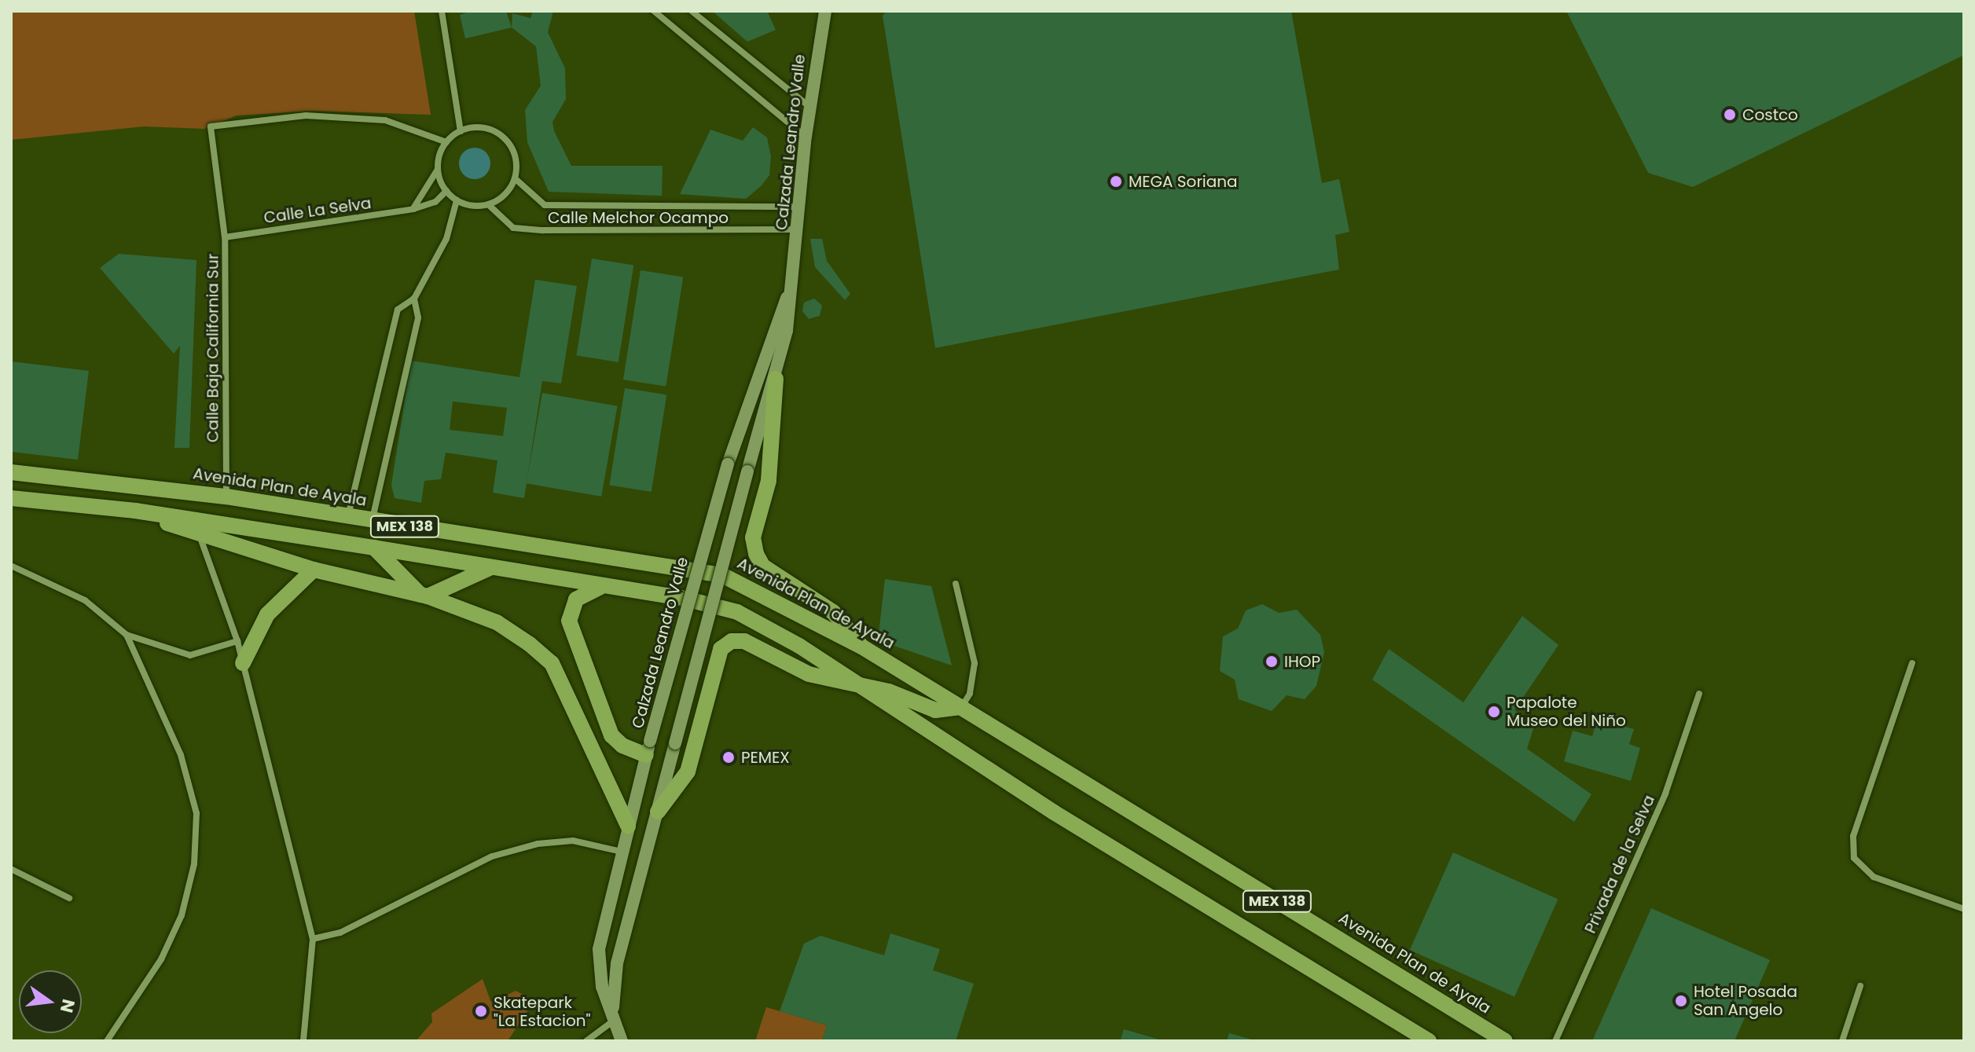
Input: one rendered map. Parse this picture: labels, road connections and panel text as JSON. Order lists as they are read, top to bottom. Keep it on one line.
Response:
{"streets":{"main road":["Avenida Plan de Ayala","MEX 138"],"street":["Calzada Leandro Valle","Calle La Selva","Calle Melchor Ocampo","Calle Baja California Sur","Privada de la Selva"]},"crossings":[["Calzada Leandro Valle","Calle Melchor Ocampo"],["Calle La Selva","Calle Melchor Ocampo"],["Calle La Selva","Calle Baja California Sur"],["Calle Melchor Ocampo","Calle Baja California Sur"],["Calle Baja California Sur","Avenida Plan de Ayala"]],"places":["Costco","MEGA Soriana","IHOP","Papalote Museo del Niño","PEMEX","Hotel Posada San Angelo","Skatepark \"La Estacion\""],"north":"right"}
